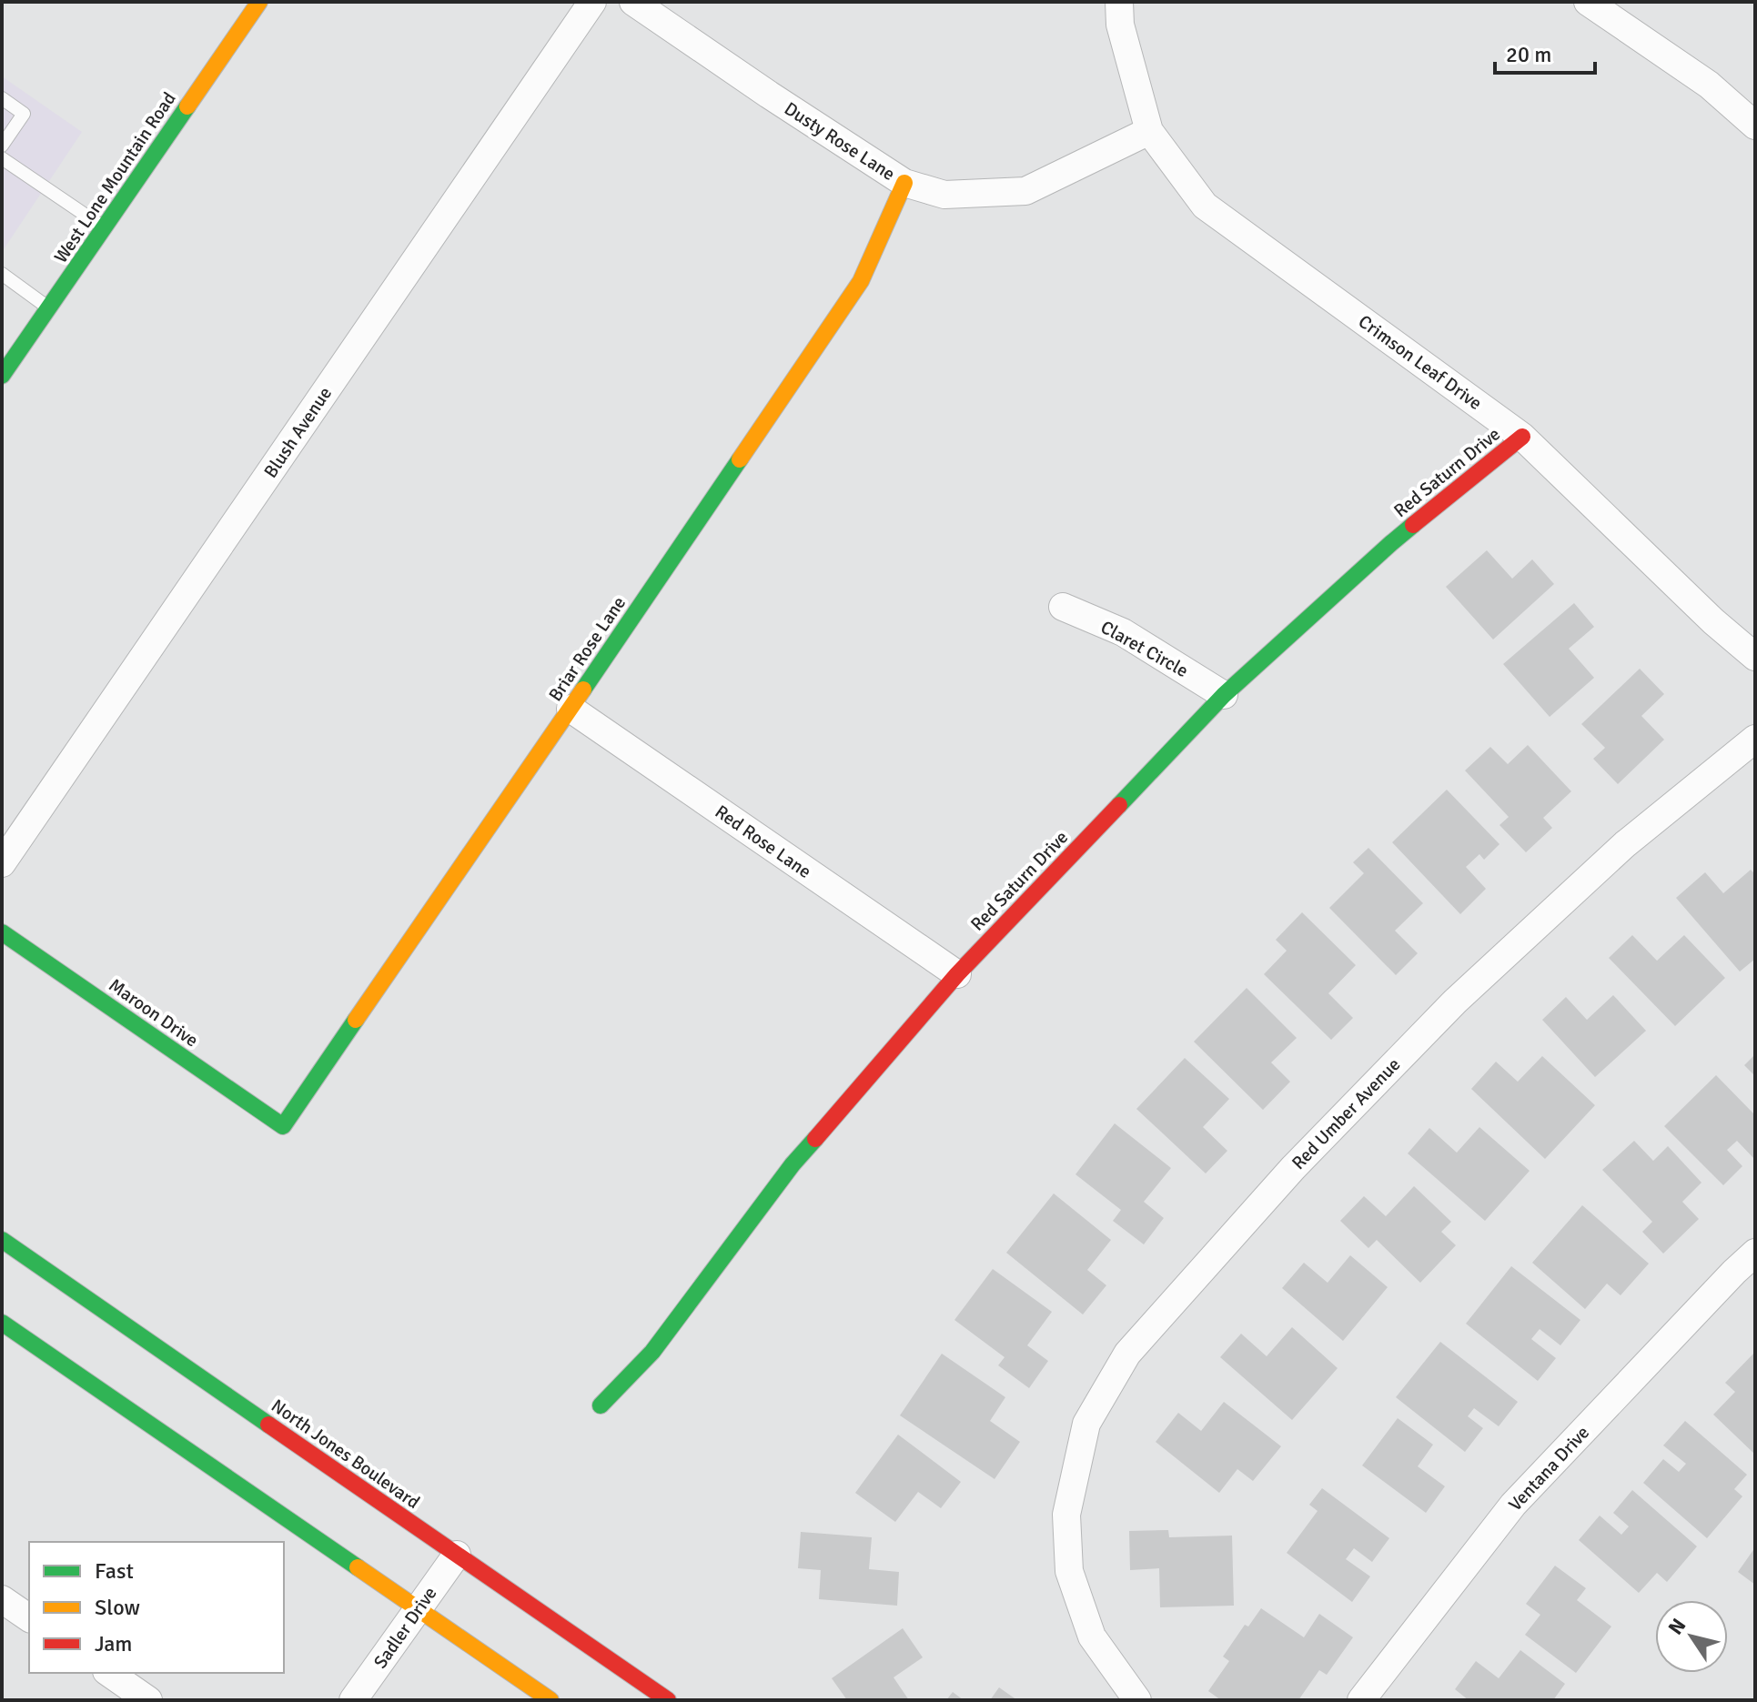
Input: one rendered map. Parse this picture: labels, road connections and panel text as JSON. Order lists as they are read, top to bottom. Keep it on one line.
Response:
{"streets":{"street":["Dusty Rose Lane","West Lone Mountain Road","Crimson Leaf Drive","Blush Avenue","Red Saturn Drive","Briar Rose Lane","Claret Circle","Red Rose Lane","Maroon Drive","Red Umber Avenue","North Jones Boulevard","Ventana Drive","Sadler Drive"]},"crossings":[["Dusty Rose Lane","Crimson Leaf Drive"],["Dusty Rose Lane","Briar Rose Lane"],["Crimson Leaf Drive","Red Saturn Drive"],["Red Saturn Drive","Claret Circle"],["Red Saturn Drive","Red Rose Lane"],["Briar Rose Lane","Red Rose Lane"],["Briar Rose Lane","Maroon Drive"],["North Jones Boulevard","Sadler Drive"]],"legend":["Fast","Slow","Jam"],"scale_bar":"20 m","north":"top left"}
